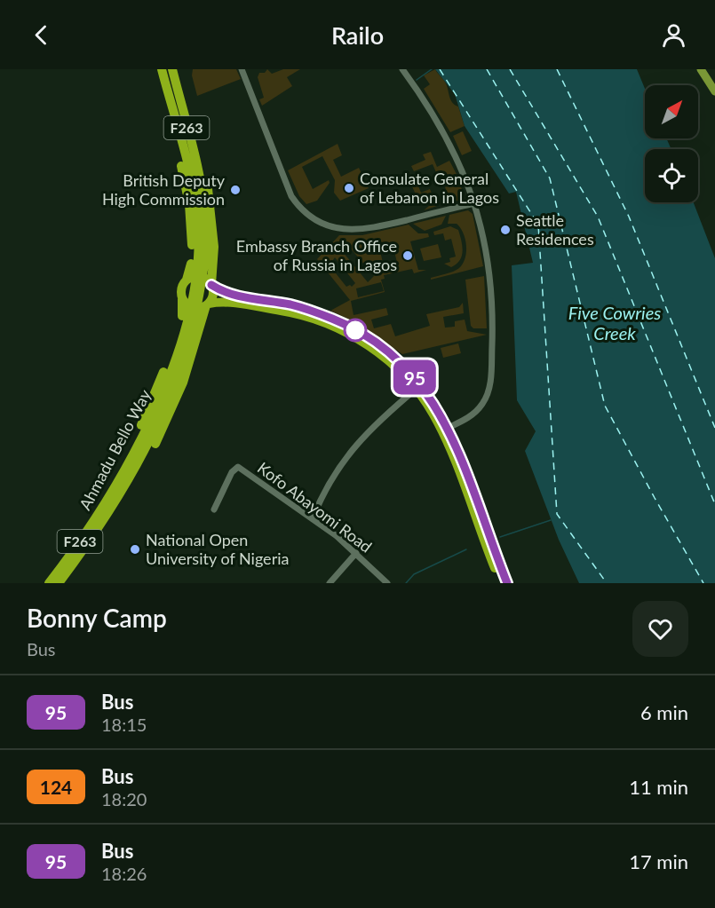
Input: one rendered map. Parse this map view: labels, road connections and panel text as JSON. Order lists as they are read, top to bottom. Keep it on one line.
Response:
{"streets":{"highway":["F263","Ahmadu Bello Way"],"street":["Kofo Abayomi Road"]},"water":["Five Cowries Creek"],"places":["Consulate General of Lebanon in Lagos","British Deputy High Commission","Seattle Residences","Embassy Branch Office of Russia in Lagos","National Open University of Nigeria"],"lines":["bus line 95"],"north":"top right","page":{"header":"Railo","on_map":"95","heading":["Bonny Camp","Bus"],"list":[{"mark":"95","name":"Bus","note":"18:15","value":"6 min"},{"mark":"124","name":"Bus","note":"18:20","value":"11 min"},{"mark":"95","name":"Bus","note":"18:26","value":"17 min"}]}}
